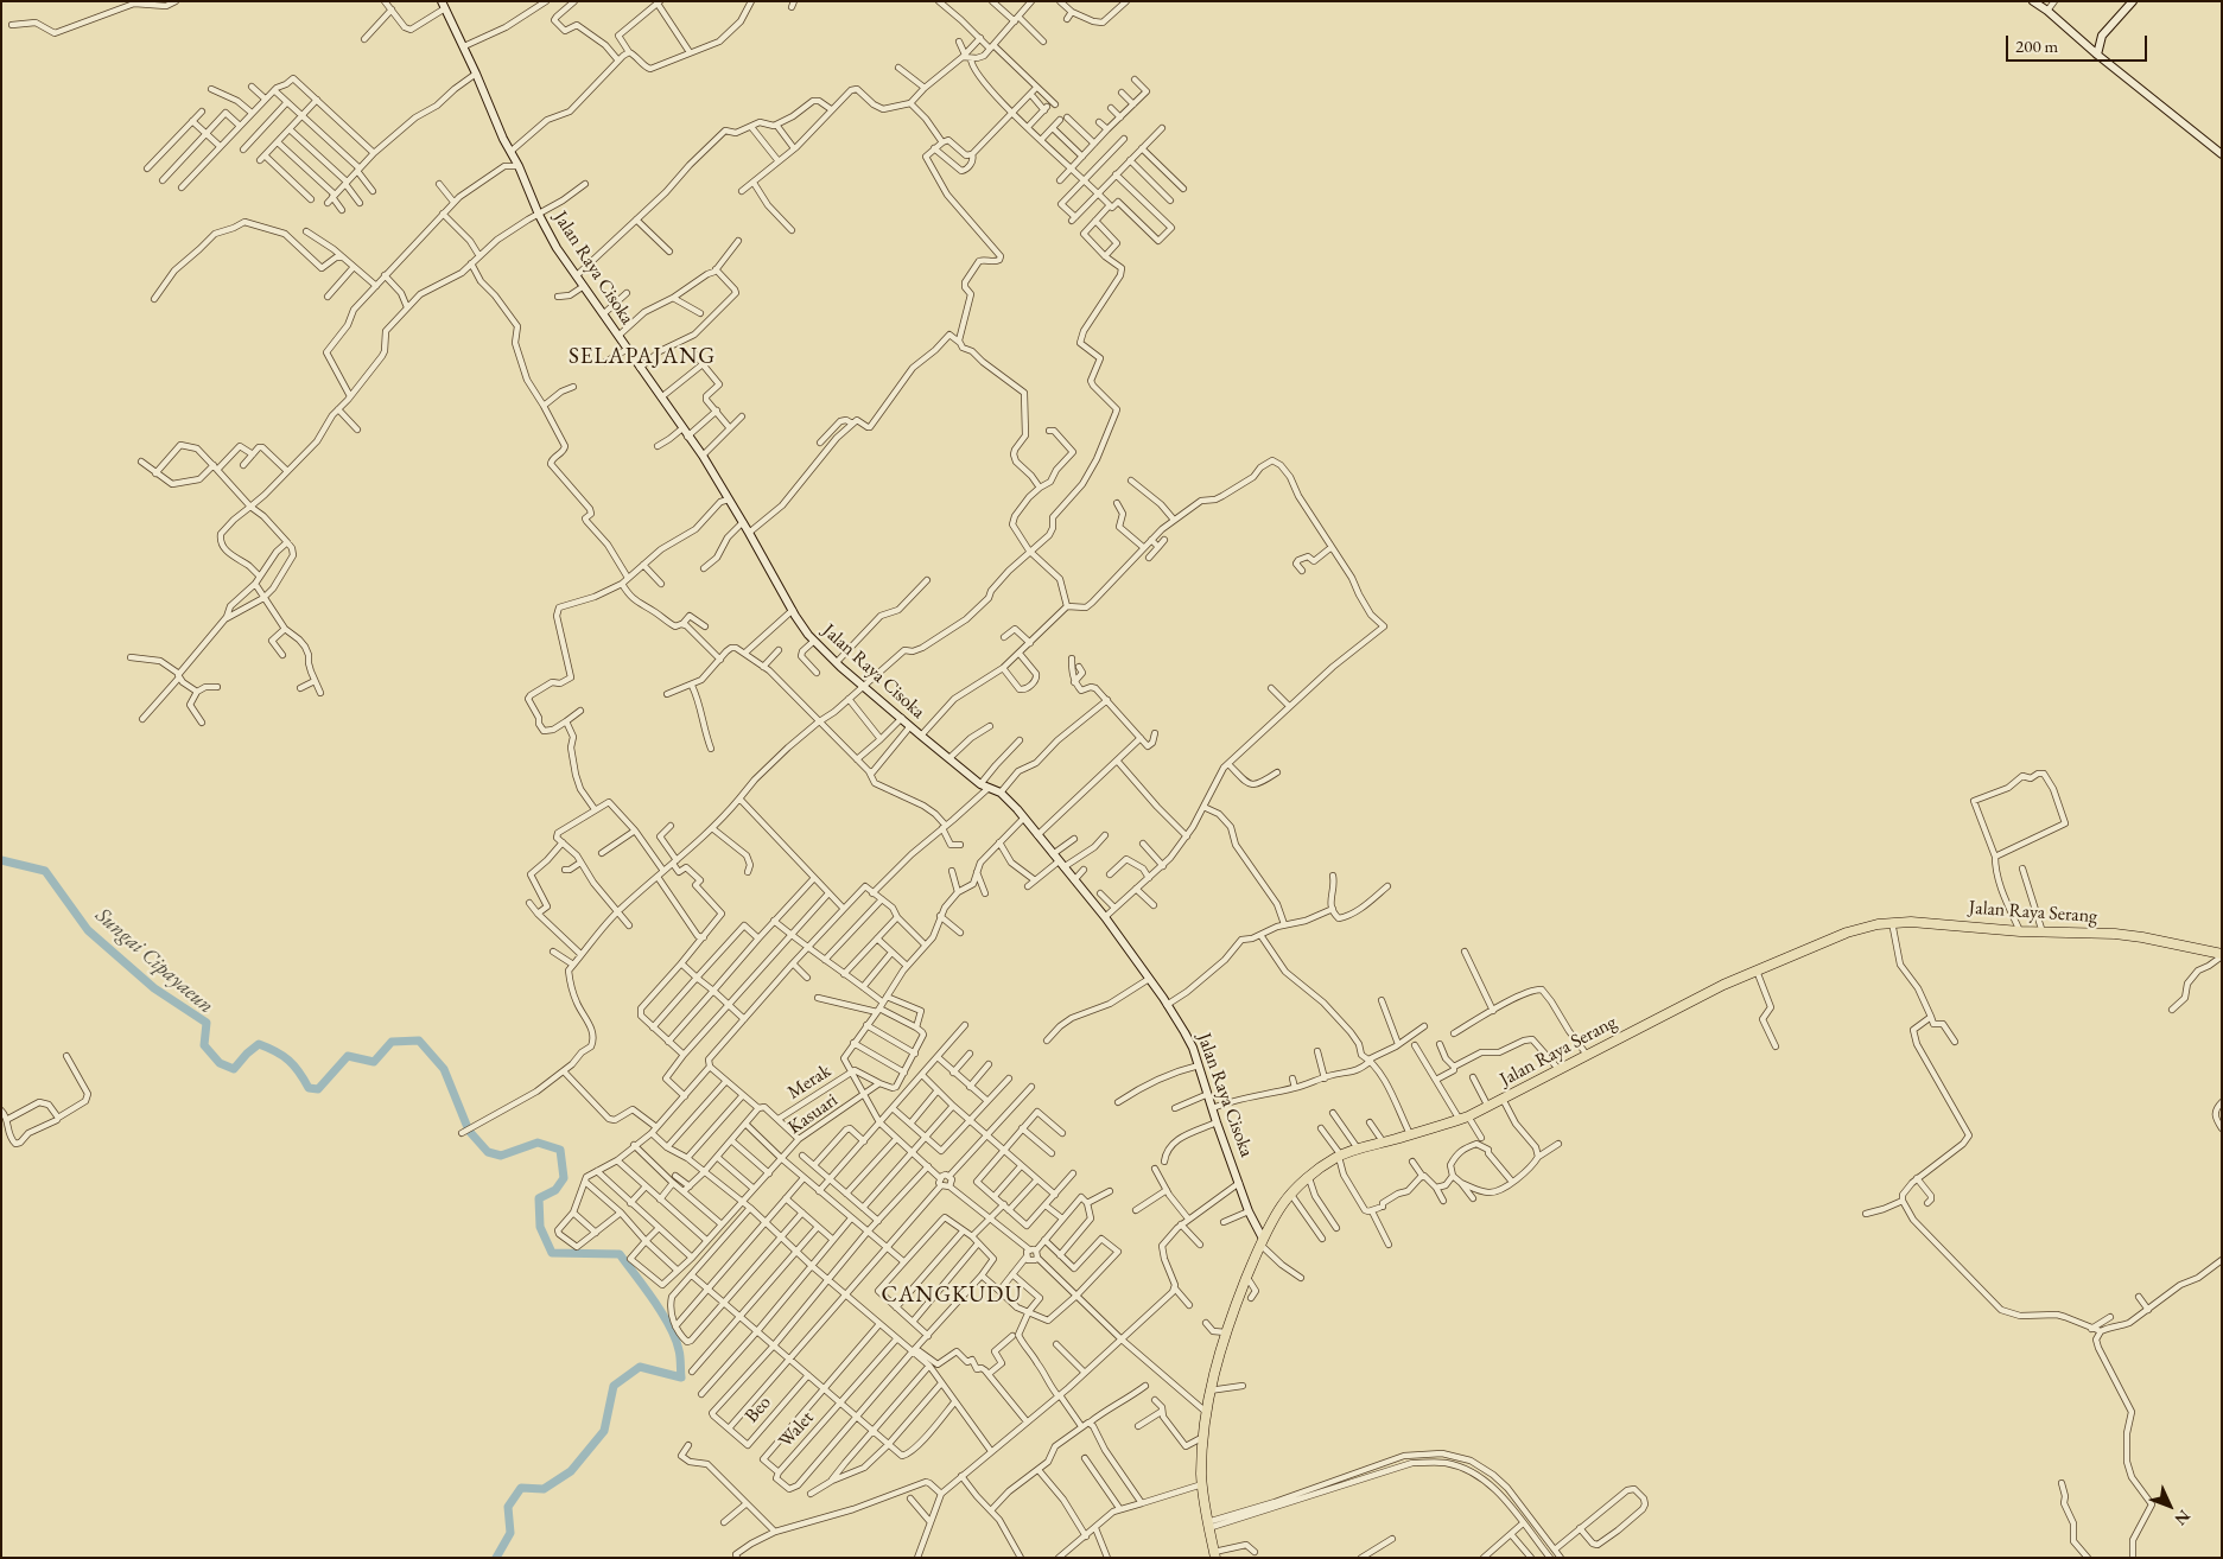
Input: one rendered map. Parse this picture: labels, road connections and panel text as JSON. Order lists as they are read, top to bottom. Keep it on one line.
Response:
{"streets":{"highway":["Jalan Raya Serang"],"street":["Jalan Raya Cisoka","Merak","Kasuari","Beo","Walet"]},"crossings":[["Jalan Raya Cisoka","Jalan Raya Serang"]],"districts":["SELAPAJANG","CANGKUDU"],"water":["Sungai Cipayaeun"],"scale_bar":"200 m","north":"bottom right"}
